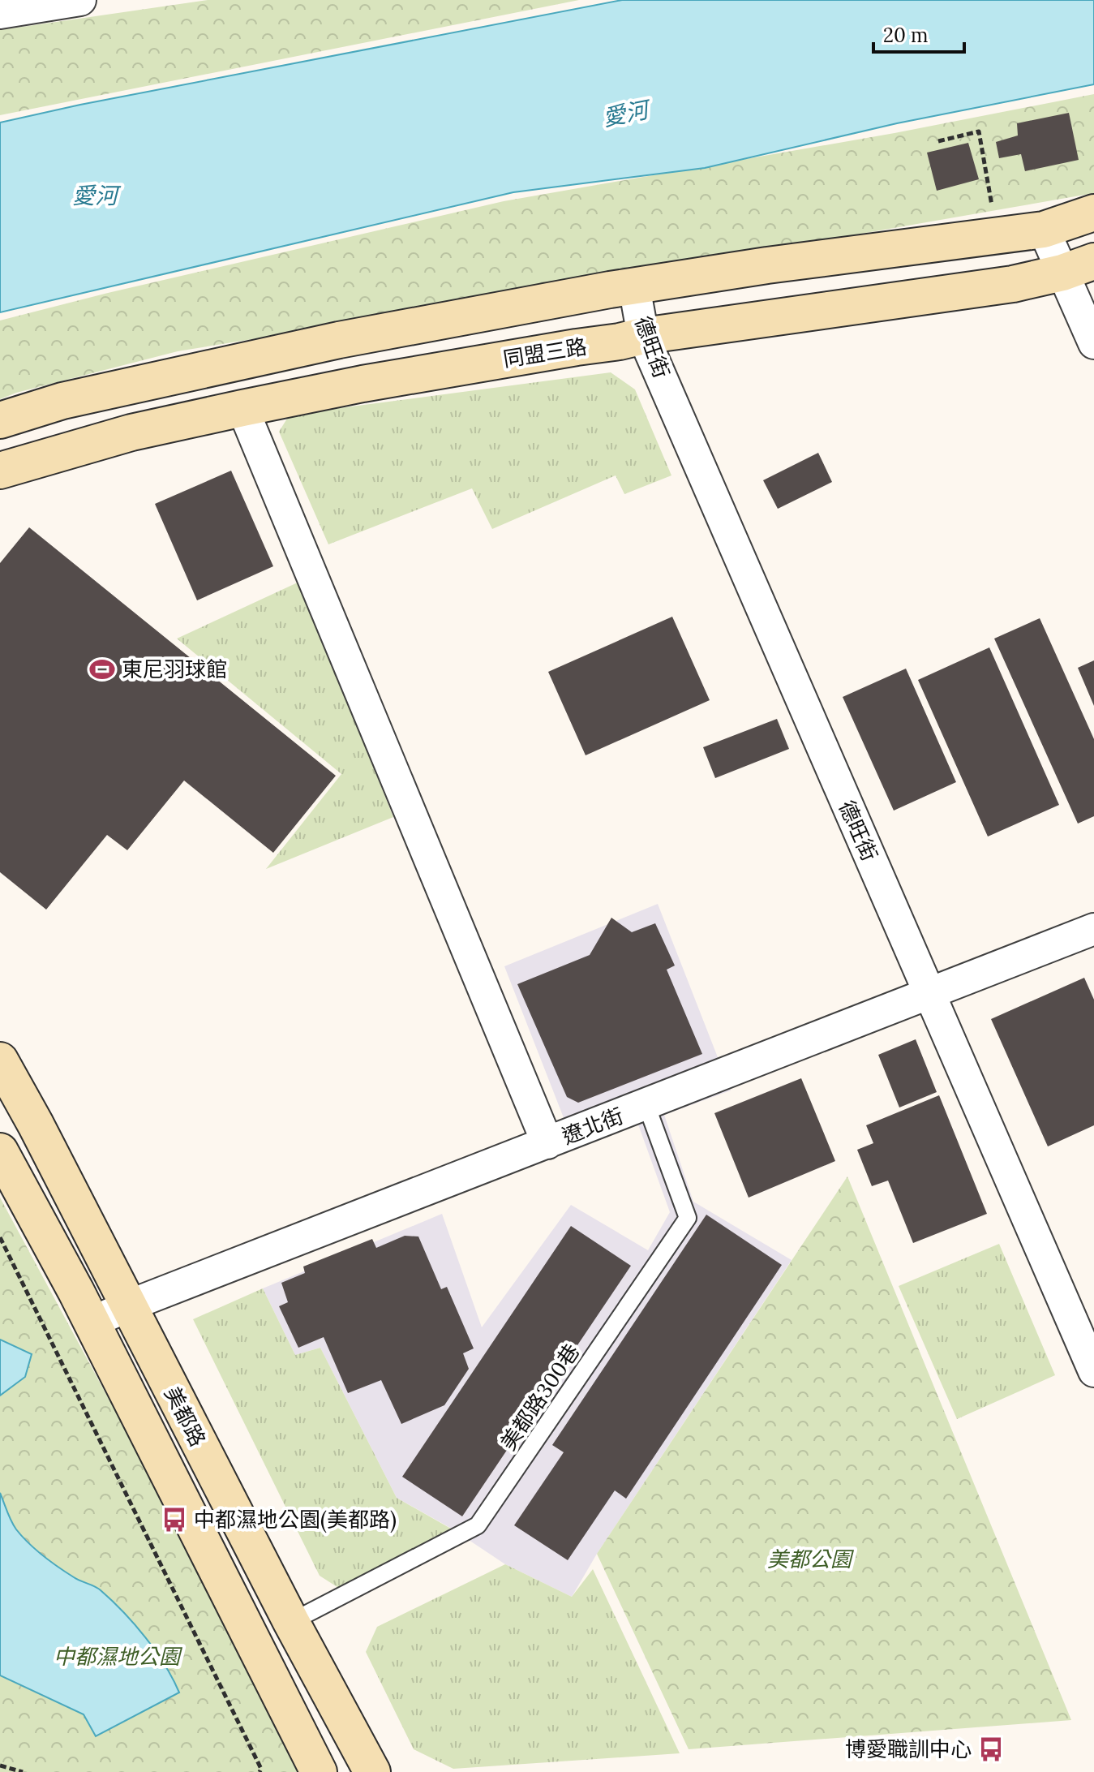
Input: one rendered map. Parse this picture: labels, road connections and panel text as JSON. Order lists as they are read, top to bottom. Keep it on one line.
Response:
{"streets":{"street":["德旺街","同盟三路","遼北街","美都路"],"lane":["美都路300巷"]},"crossings":[["德旺街","同盟三路"],["德旺街","遼北街"],["遼北街","美都路300巷"],["遼北街","美都路"],["美都路300巷","美都路"]],"water":["愛河"],"parks":["美都公園","中都濕地公園"],"places":{"sports":["東尼羽球館"],"bus stop":["中都濕地公園(美都路)","博愛職訓中心"]},"scale_bar":"20 m"}
